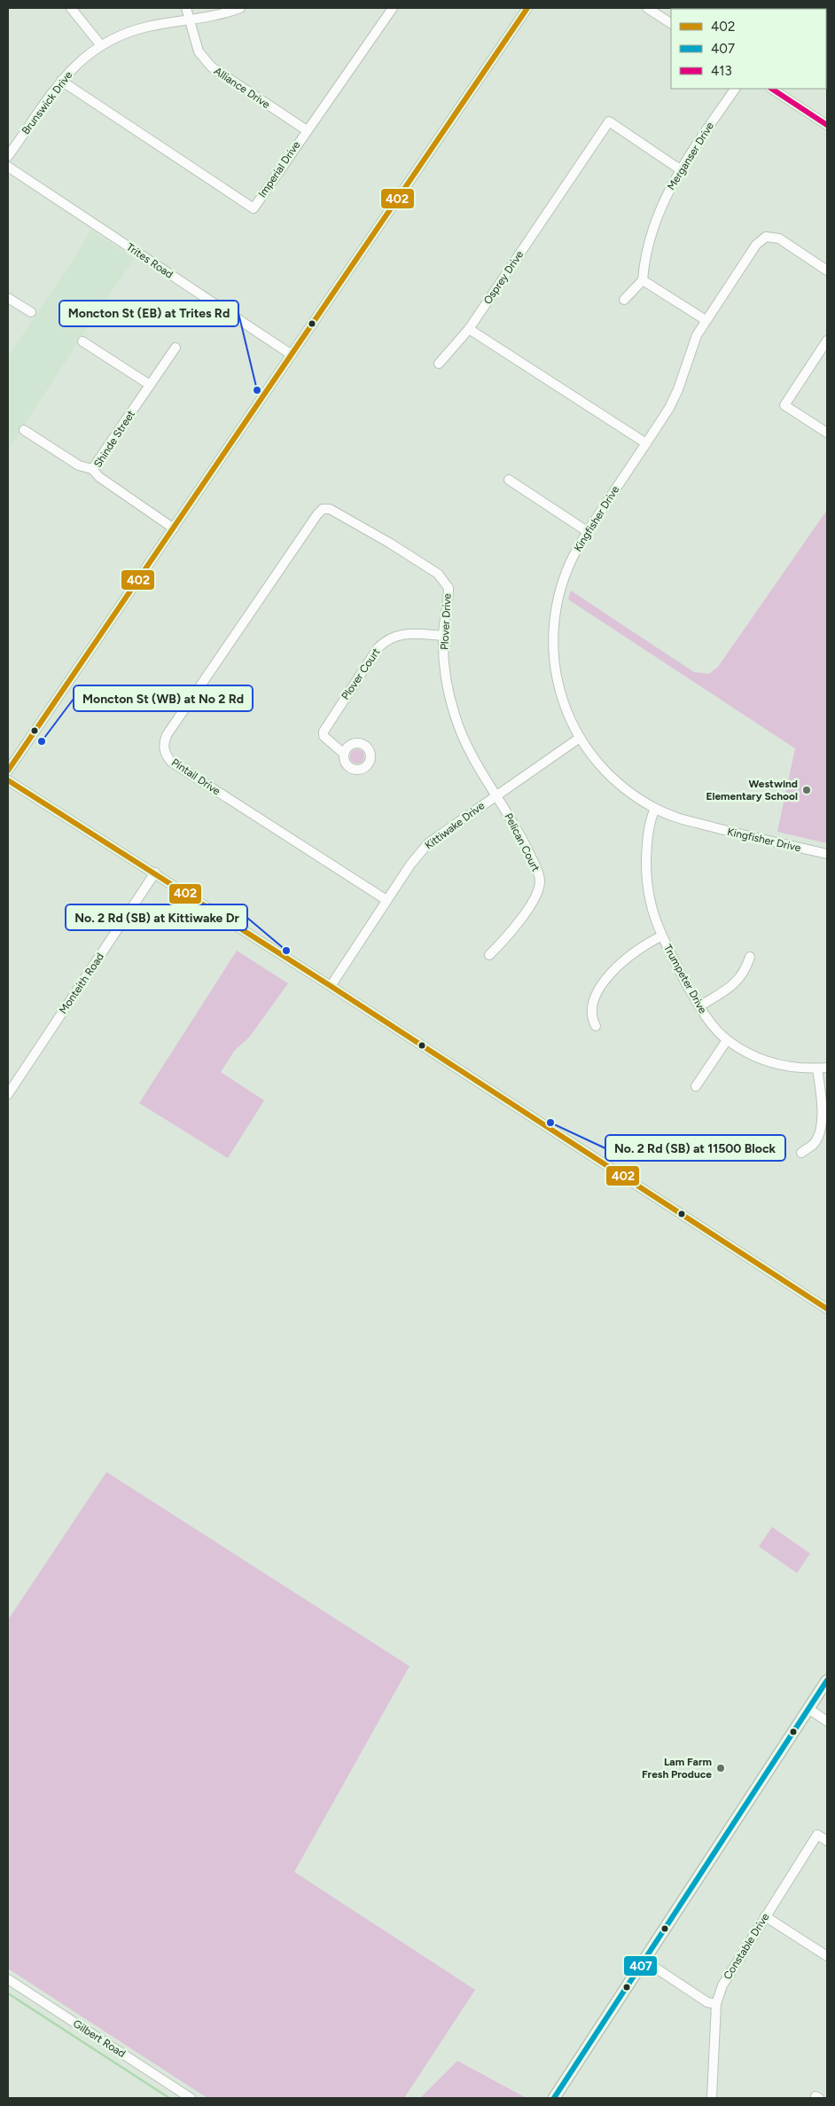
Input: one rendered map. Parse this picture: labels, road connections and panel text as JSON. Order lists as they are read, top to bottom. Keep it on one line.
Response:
{"streets":{"street":["Alliance Drive","Brunswick Drive","Merganser Drive","Imperial Drive","Trites Road","Osprey Drive","Shinde Street","Kingfisher Drive","Plover Drive","Plover Court","Pintail Drive","Kittiwake Drive","Pelican Court","Trumpeter Drive","Monteith Road","Constable Drive","Gilbert Road"]},"crossings":[["Alliance Drive","Brunswick Drive"],["Alliance Drive","Imperial Drive"],["Brunswick Drive","Imperial Drive"],["Merganser Drive","Osprey Drive"],["Kingfisher Drive","Kittiwake Drive"],["Kingfisher Drive","Trumpeter Drive"],["Plover Drive","Plover Court"],["Plover Drive","Pintail Drive"],["Plover Drive","Kittiwake Drive"],["Plover Drive","Pelican Court"],["Pintail Drive","Kittiwake Drive"],["Kittiwake Drive","Pelican Court"]],"places":["Moncton St (EB) at Trites Rd","Moncton St (WB) at No 2 Rd","Westwind Elementary School","No. 2 Rd (SB) at Kittiwake Dr","No. 2 Rd (SB) at 11500 Block","Lam Farm Fresh Produce"],"lines":["transit line 402","transit line 413","transit line 407"],"legend":["402","407","413"]}
